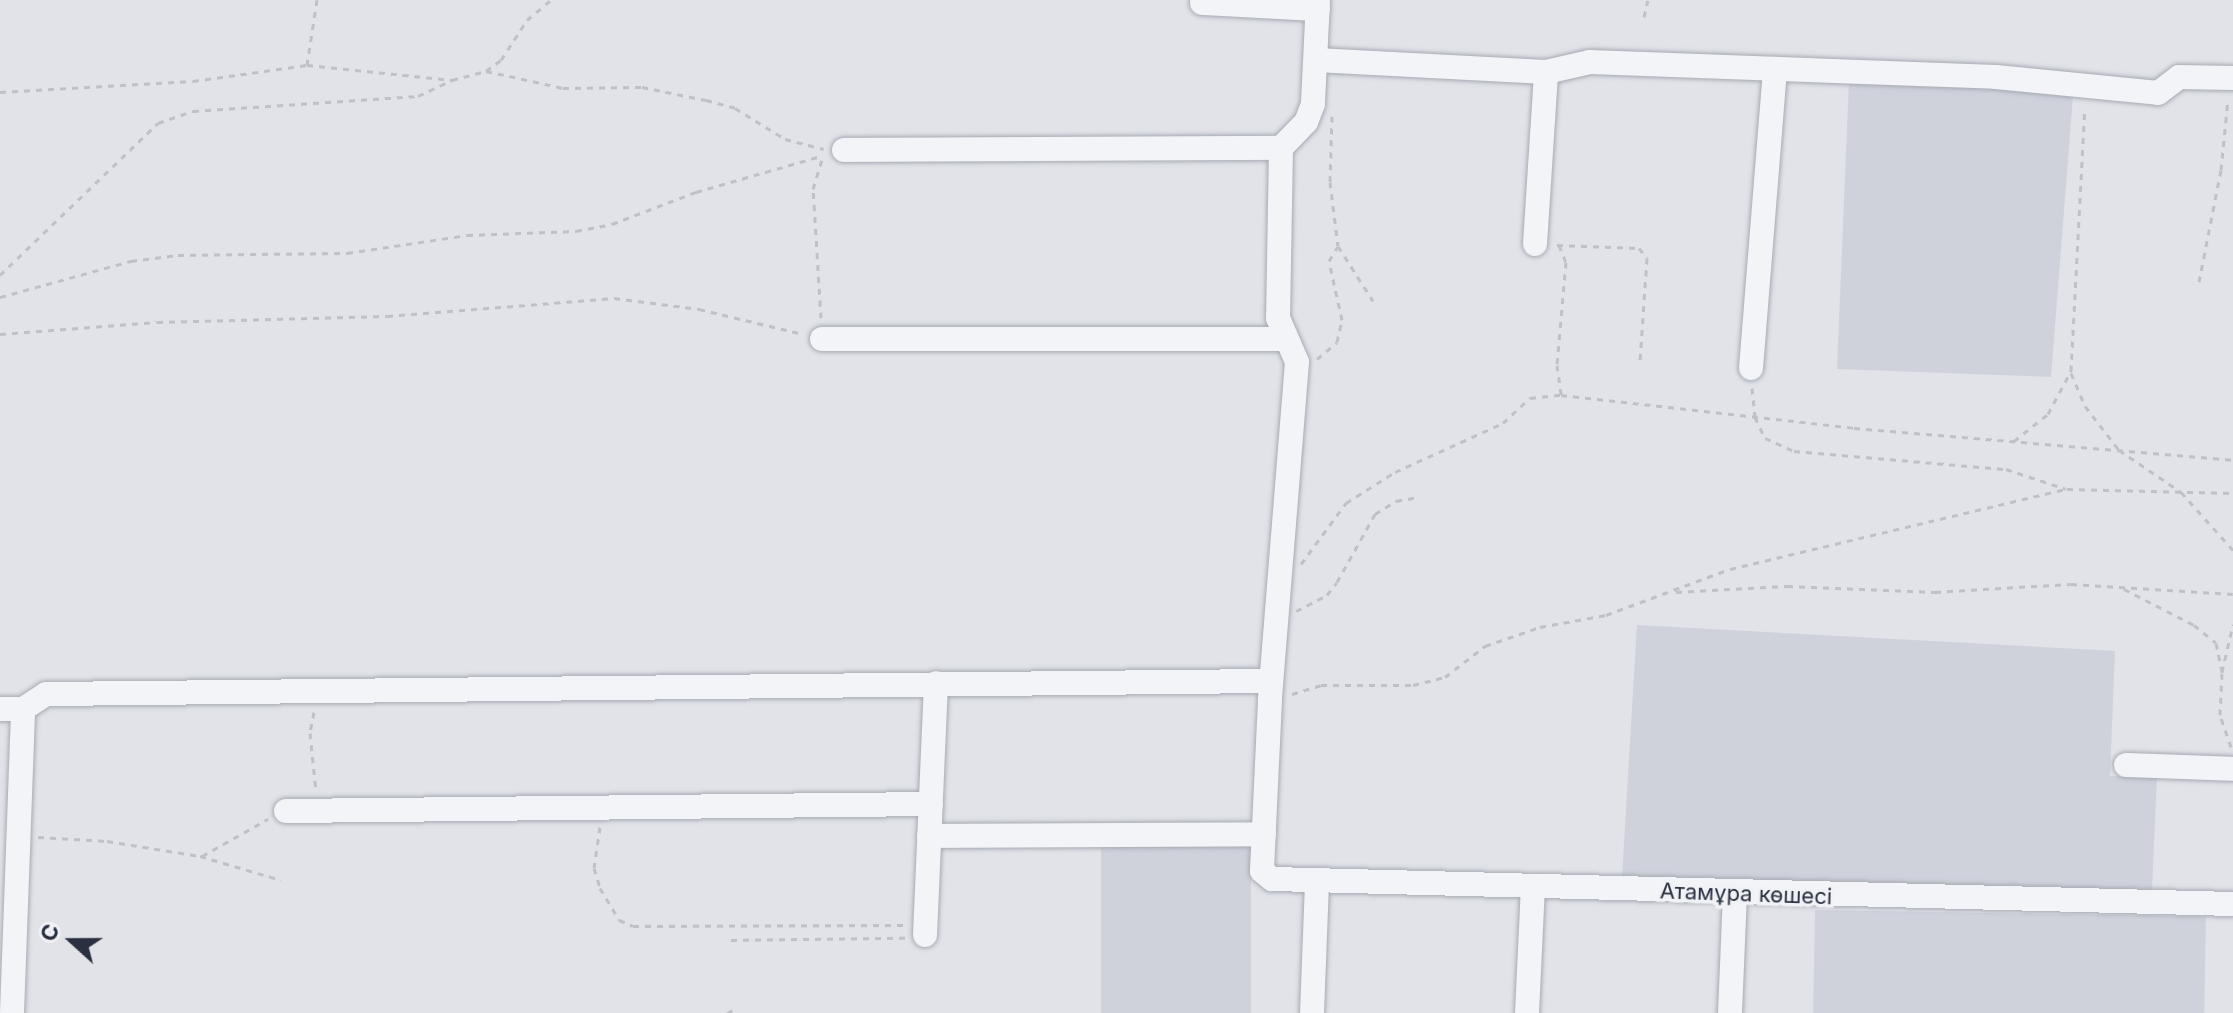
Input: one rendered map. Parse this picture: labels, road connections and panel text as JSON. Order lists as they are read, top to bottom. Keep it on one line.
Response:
{"streets":{"street":["Атамұра көшесі"]},"north":"left"}
